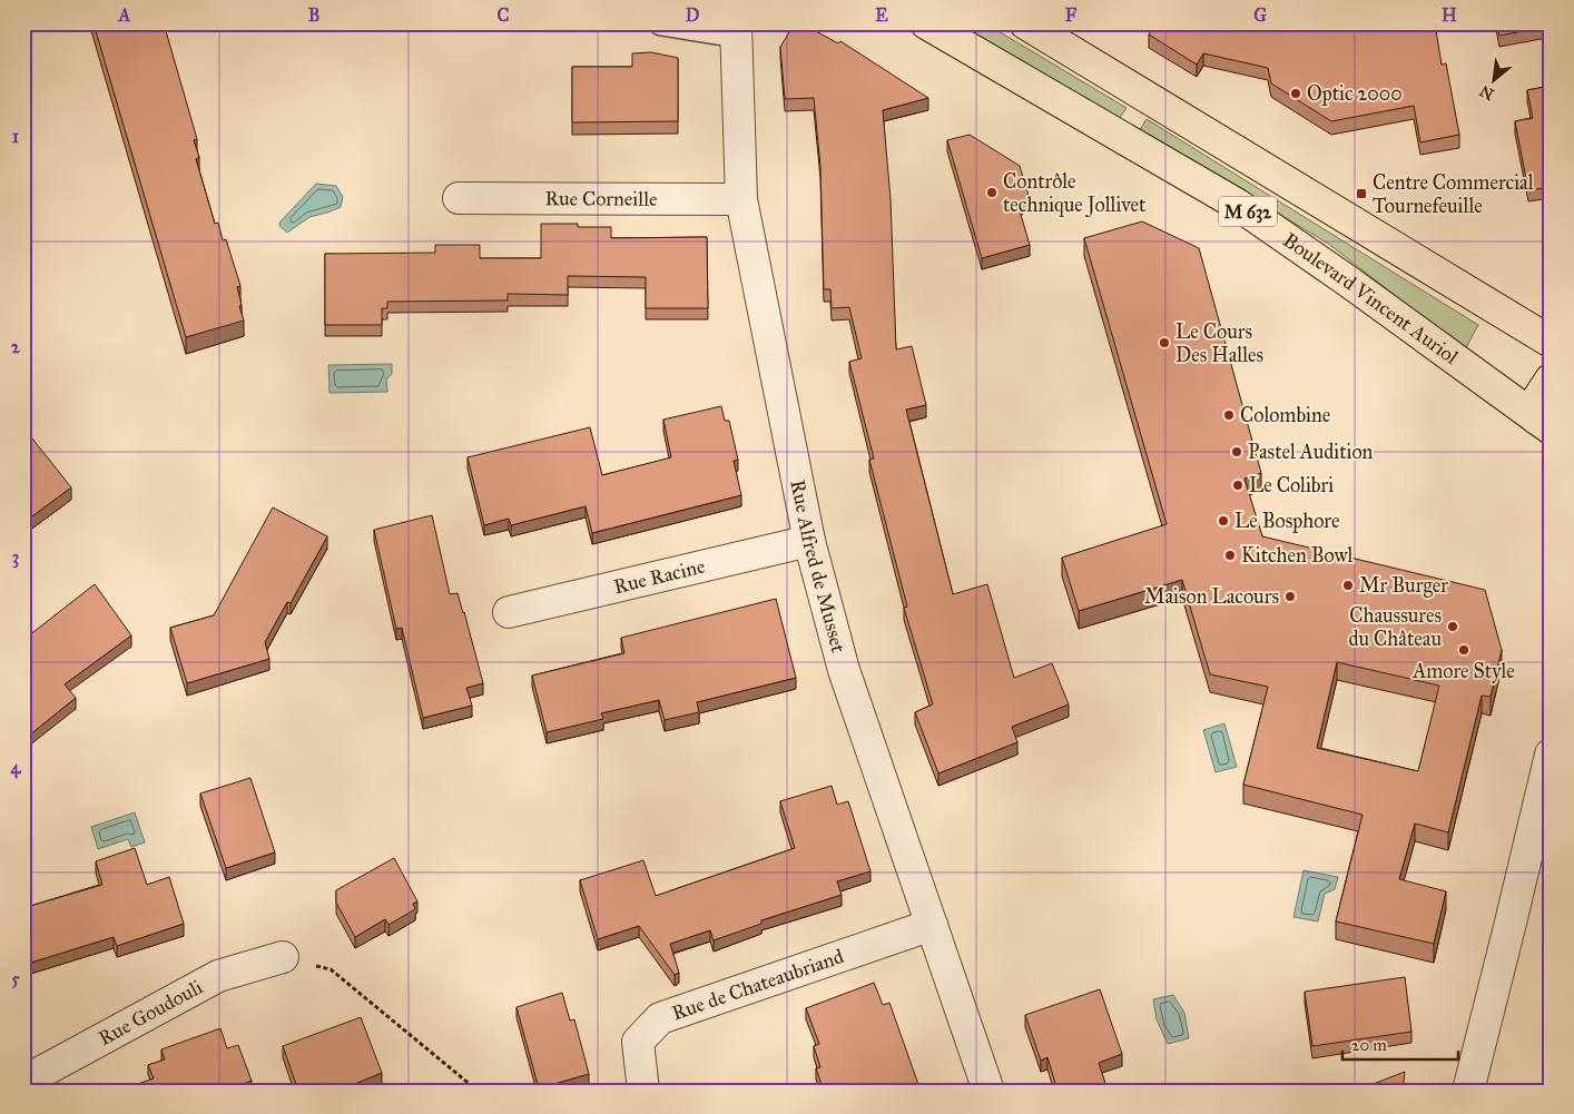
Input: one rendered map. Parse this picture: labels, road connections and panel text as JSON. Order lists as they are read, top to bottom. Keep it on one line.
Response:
{"streets":{"main road":["M 632","Boulevard Vincent Auriol"],"street":["Rue Corneille","Rue Alfred de Musset","Rue Racine","Rue de Chateaubriand","Rue Goudouli"]},"crossings":[["Rue Corneille","Rue Alfred de Musset"],["Rue Alfred de Musset","Rue Racine"],["Rue Alfred de Musset","Rue de Chateaubriand"]],"places":{"other":["Optic 2000","Contrôle technique Jollivet","Le Cours Des Halles","Colombine","Pastel Audition","Le Colibri","Le Bosphore","Kitchen Bowl","Mr Burger","Maison Lacours","Chaussures du Château","Amore Style"],"transit":["Centre Commercial Tournefeuille"]},"scale_bar":"20 m","north":"bottom left","grid":{"columns":["A","B","C","D","E","F","G","H"],"rows":["1","2","3","4","5"]}}
